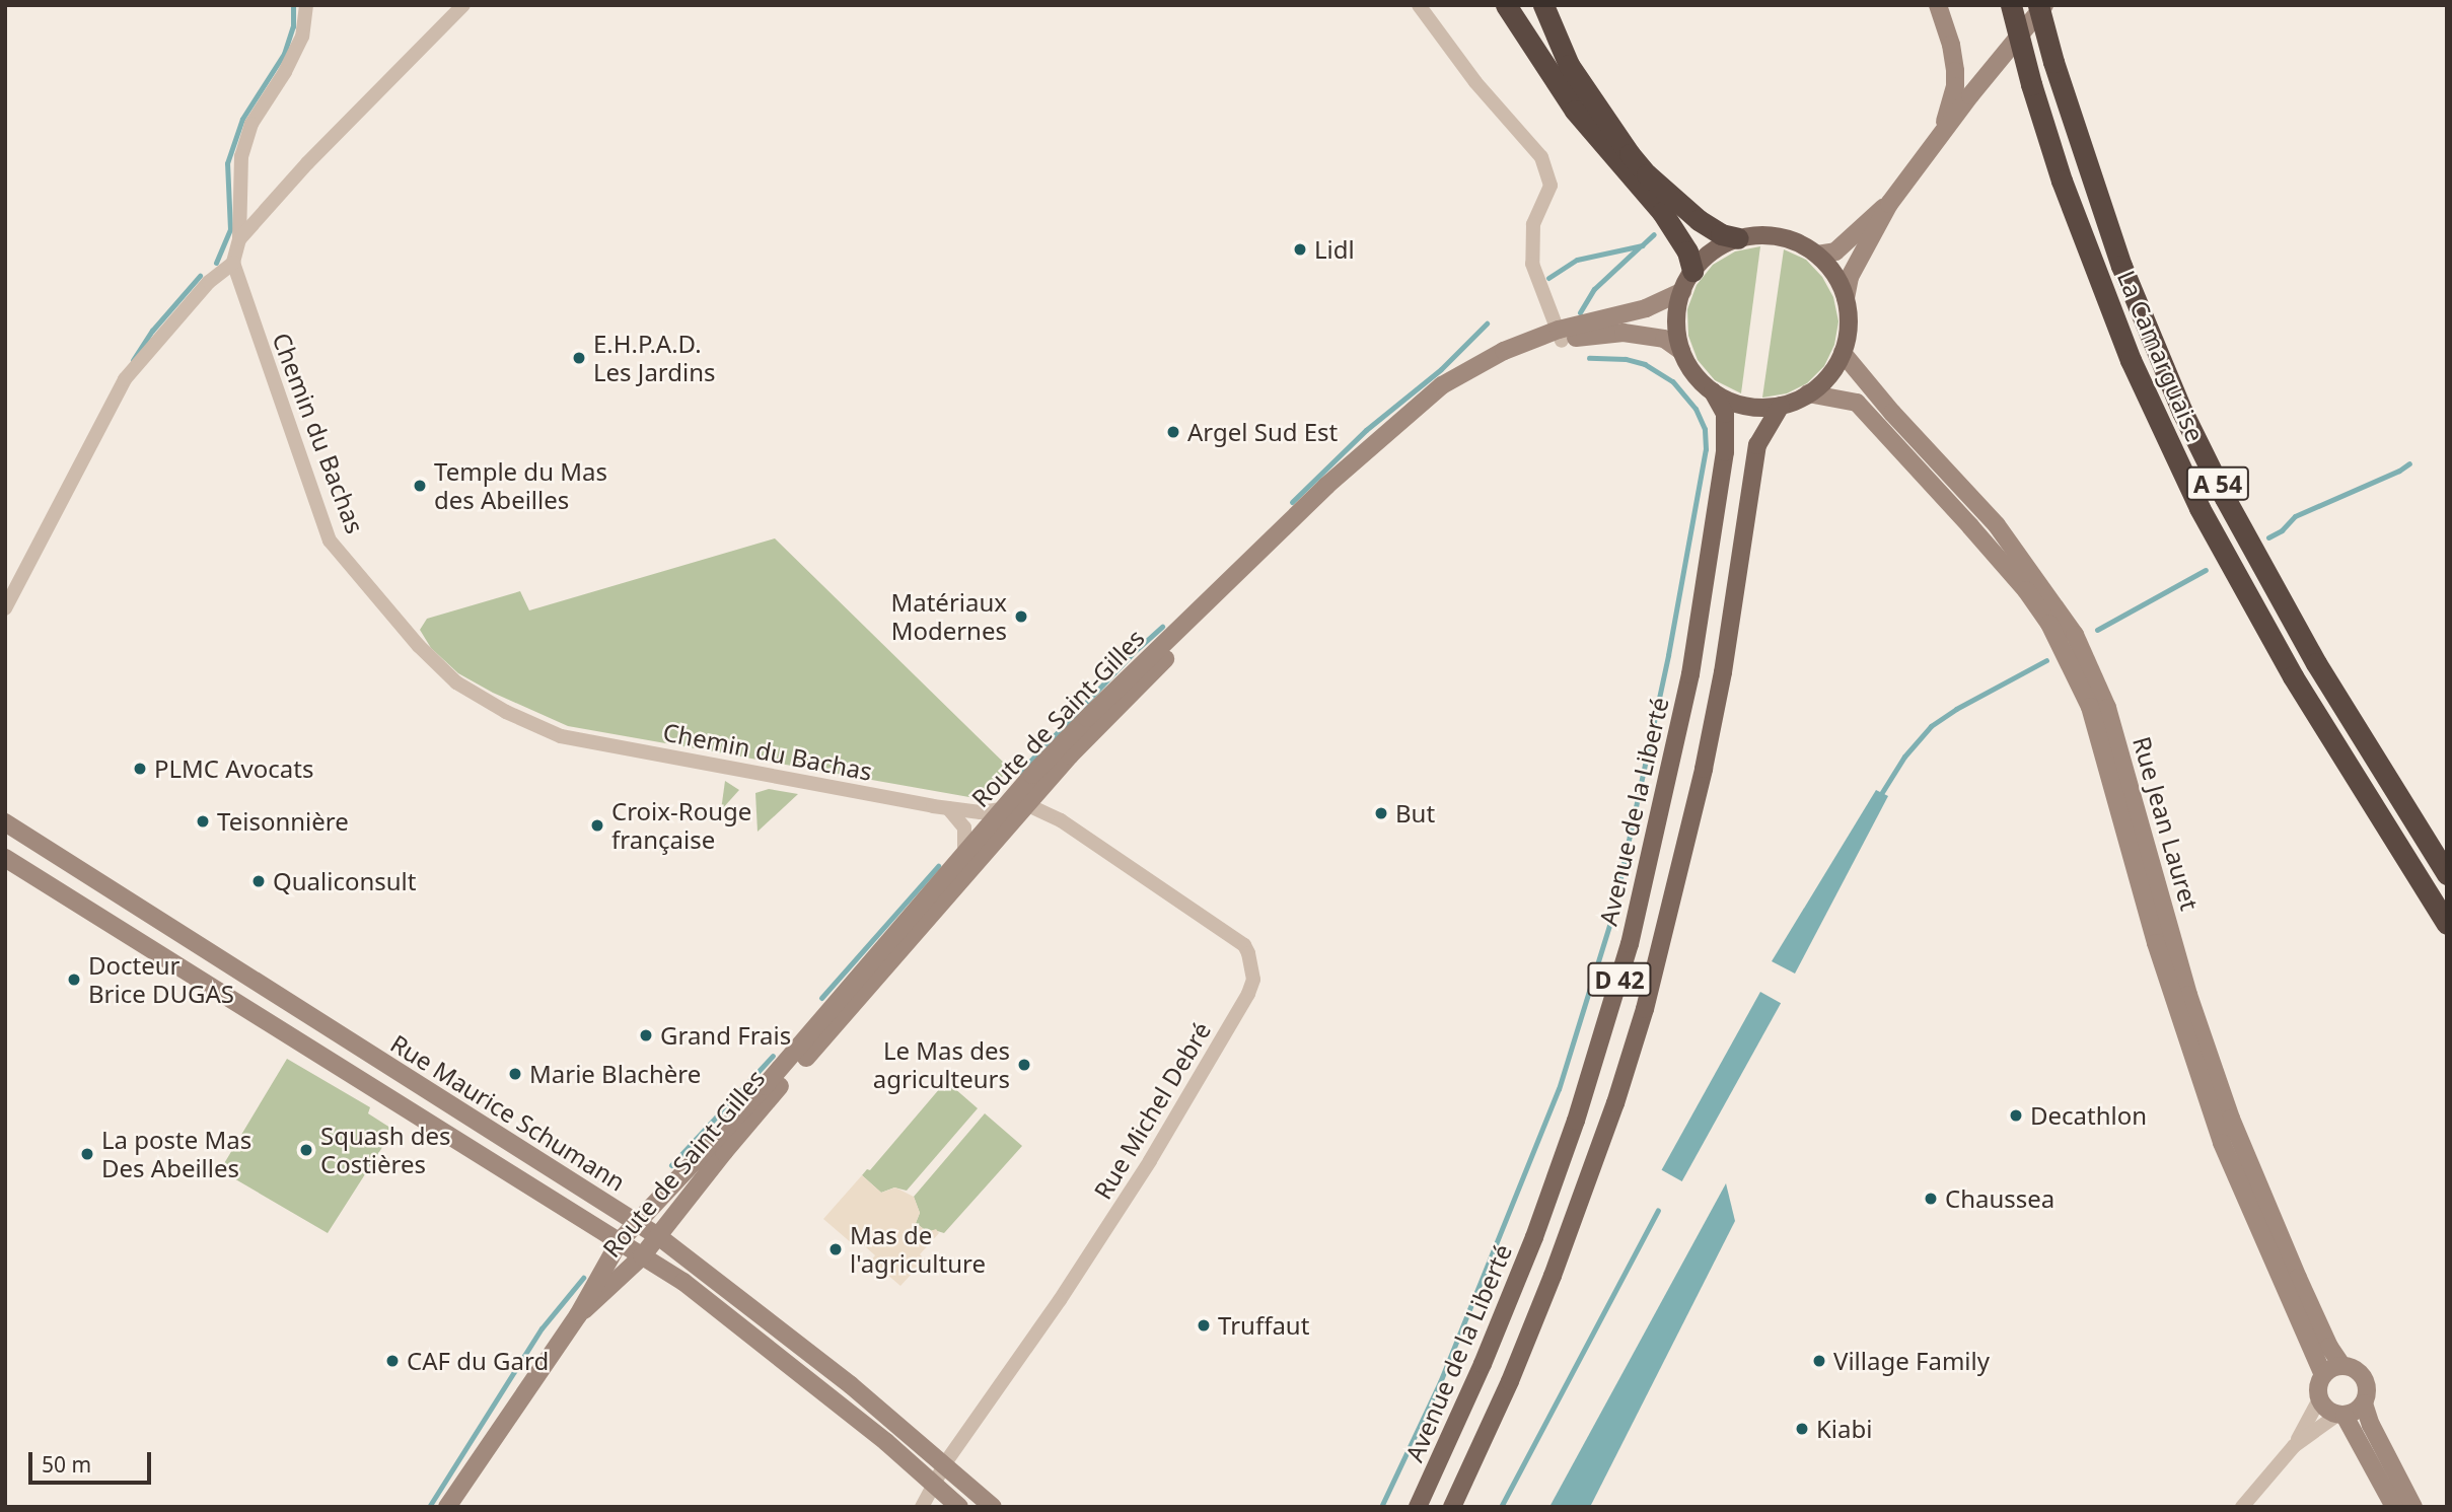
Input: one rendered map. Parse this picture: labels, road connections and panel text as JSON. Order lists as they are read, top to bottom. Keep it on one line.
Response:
{"streets":{"highway":["La Camarguaise","A 54"],"main road":["Route de Saint-Gilles","Avenue de la Liberté","Rue Jean Lauret","D 42","Rue Maurice Schumann"],"street":["Chemin du Bachas","Rue Michel Debré"]},"crossings":[["Chemin du Bachas","Route de Saint-Gilles"],["Chemin du Bachas","Rue Michel Debré"],["Route de Saint-Gilles","Avenue de la Liberté"],["Route de Saint-Gilles","Rue Jean Lauret"],["Route de Saint-Gilles","D 42"],["Route de Saint-Gilles","Rue Michel Debré"],["Route de Saint-Gilles","Rue Maurice Schumann"],["Avenue de la Liberté","Rue Jean Lauret"],["Avenue de la Liberté","D 42"],["Rue Jean Lauret","D 42"],["Rue Michel Debré","Rue Maurice Schumann"]],"places":["Lidl","E.H.P.A.D. Les Jardins","Argel Sud Est","Temple du Mas des Abeilles","Matériaux Modernes","PLMC Avocats","But","Teisonnière","Croix-Rouge française","Qualiconsult","Docteur Brice DUGAS","Grand Frais","Le Mas des agriculteurs","Marie Blachère","Decathlon","Squash des Costières","La poste Mas Des Abeilles","Chaussea","Mas de l'agriculture","Truffaut","CAF du Gard","Village Family","Kiabi"],"scale_bar":"50 m"}
